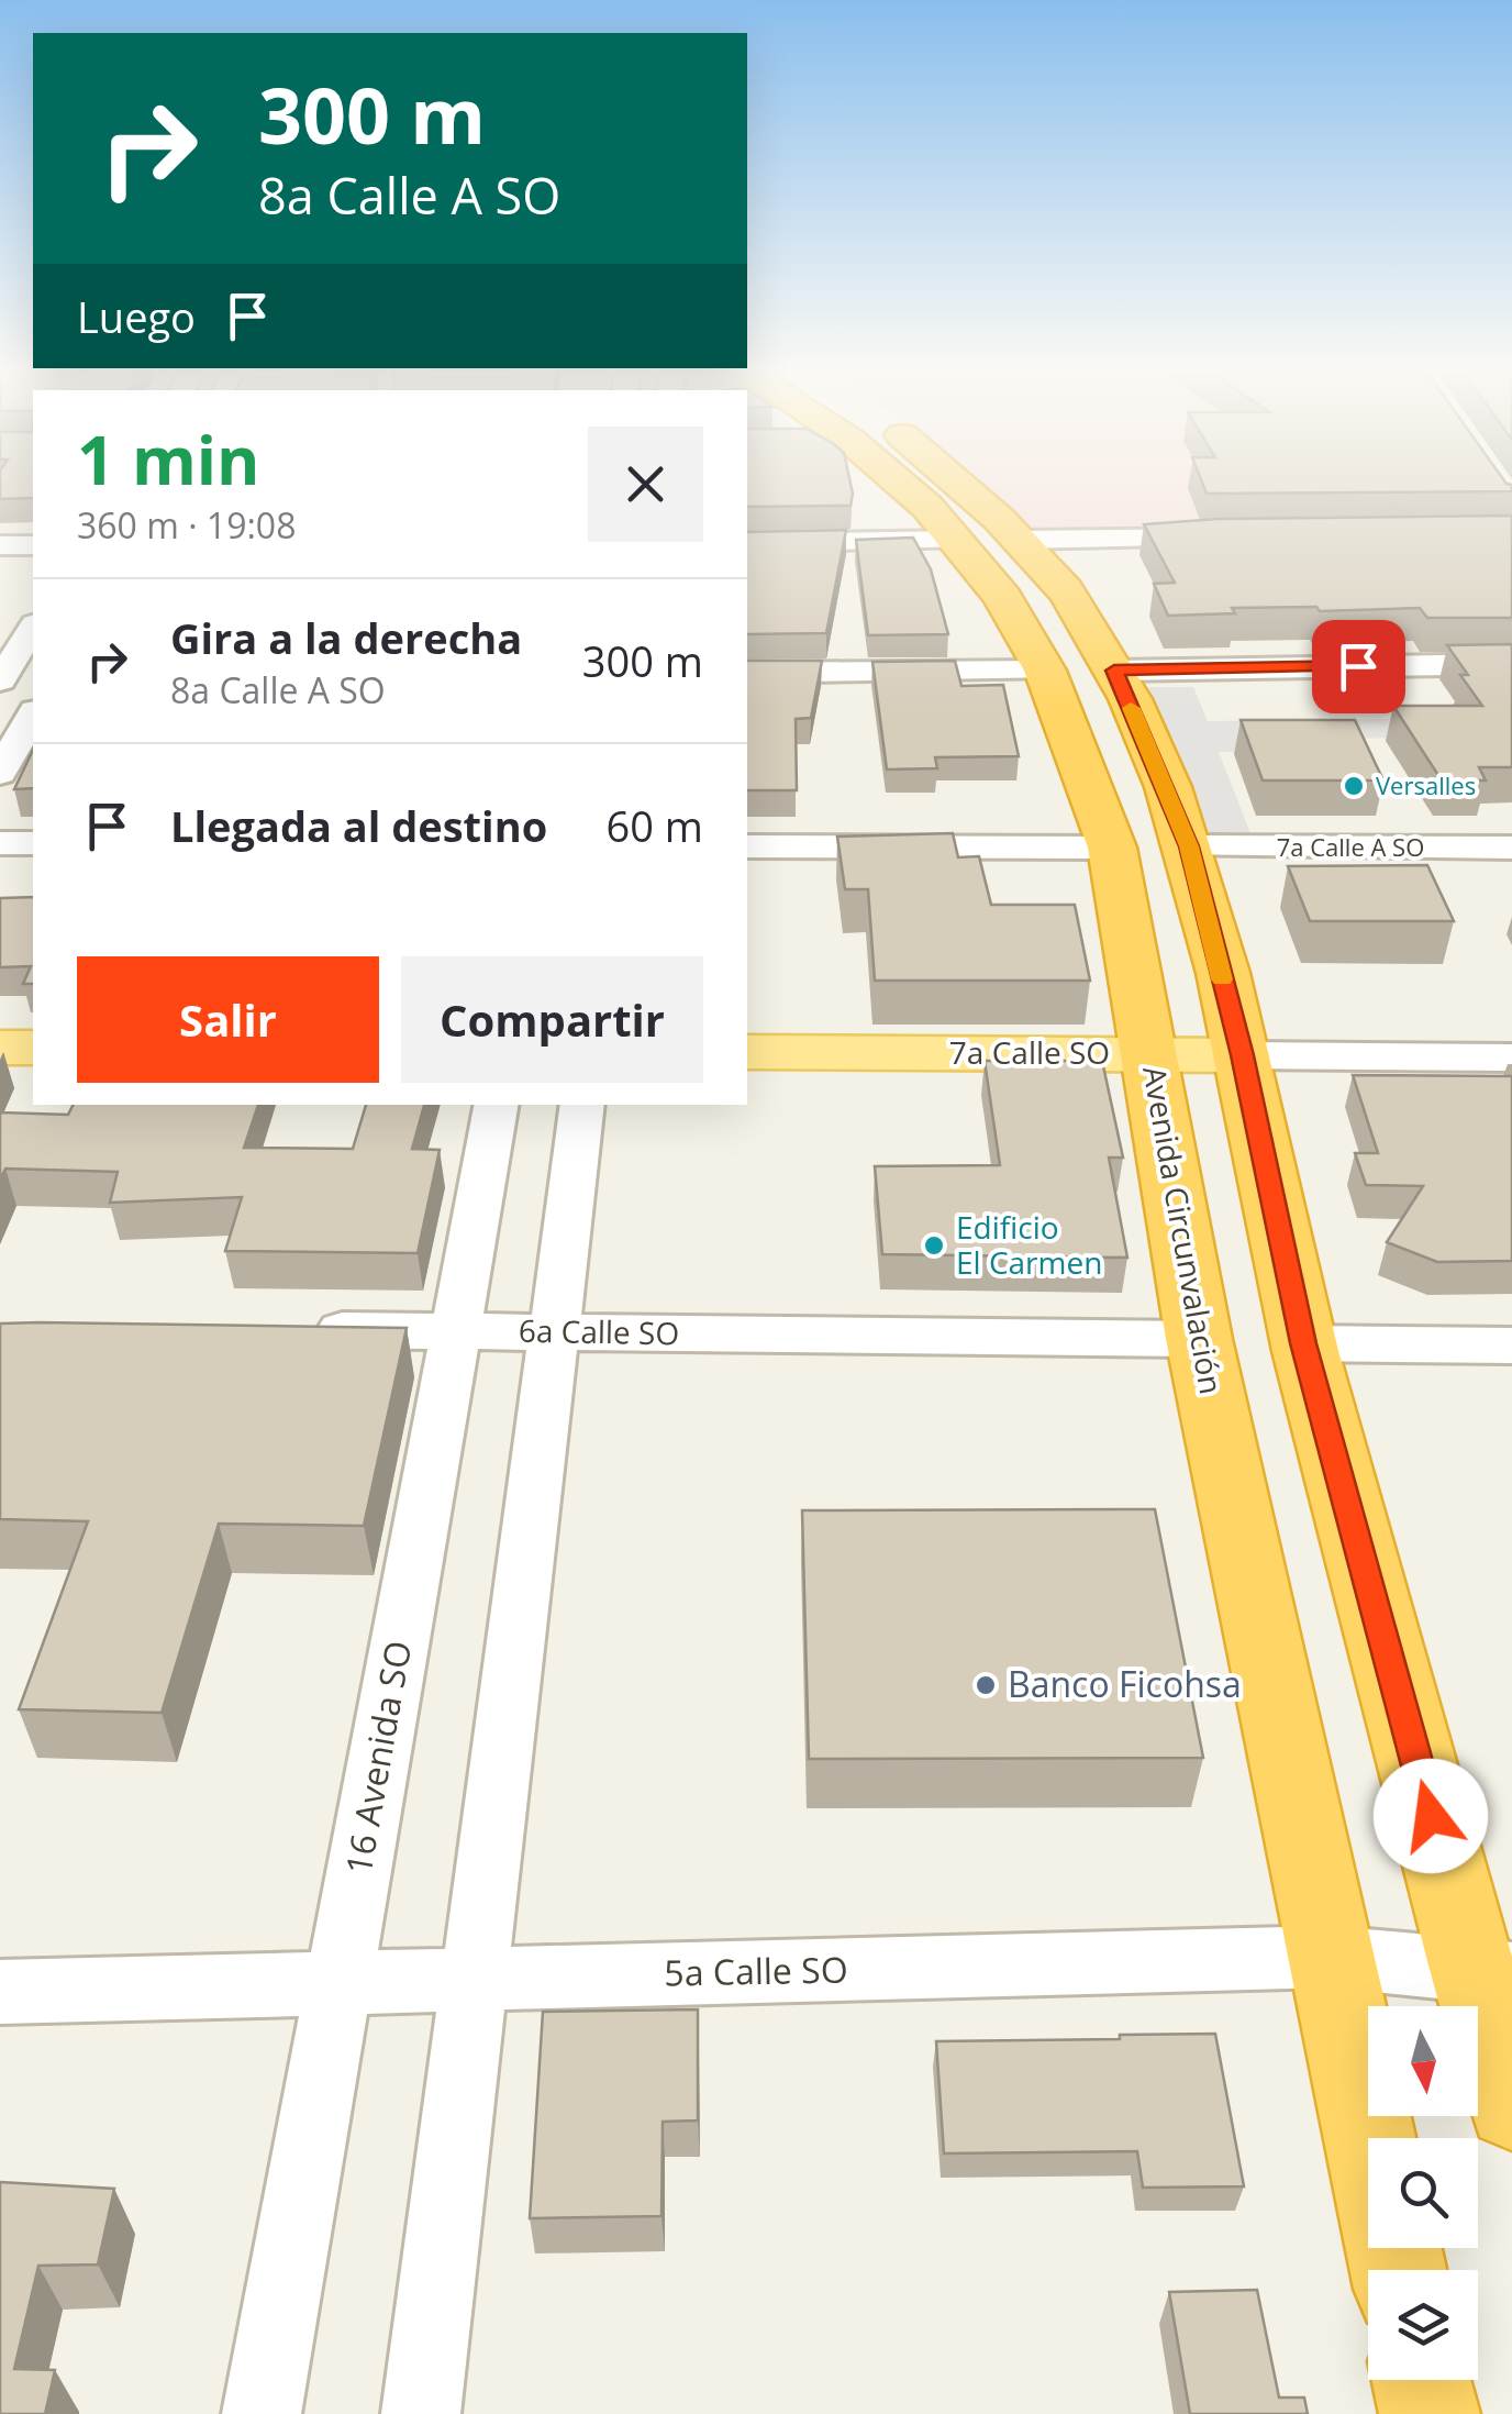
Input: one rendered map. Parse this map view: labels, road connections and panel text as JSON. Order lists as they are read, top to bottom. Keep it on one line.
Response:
{"streets":{"highway":["Avenida Circunvalación"],"main road":["7a Calle SO"],"street":["7a Calle A SO","6a Calle SO","16 Avenida SO","5a Calle SO"]},"crossings":[["7a Calle SO","Avenida Circunvalación"],["Avenida Circunvalación","6a Calle SO"],["Avenida Circunvalación","5a Calle SO"],["6a Calle SO","16 Avenida SO"],["16 Avenida SO","5a Calle SO"]],"places":["Versalles","Edificio El Carmen","Banco Ficohsa"],"north":"bottom","page":{"turn":["300 m","8a Calle A SO"],"then":"Luego","heading":["1 min","360 m · 19:08"],"list":[{"name":"Gira a la derecha","note":"8a Calle A SO","value":"300 m"},{"name":"Llegada al destino","value":"60 m"}],"buttons":["Salir","Compartir"]}}
